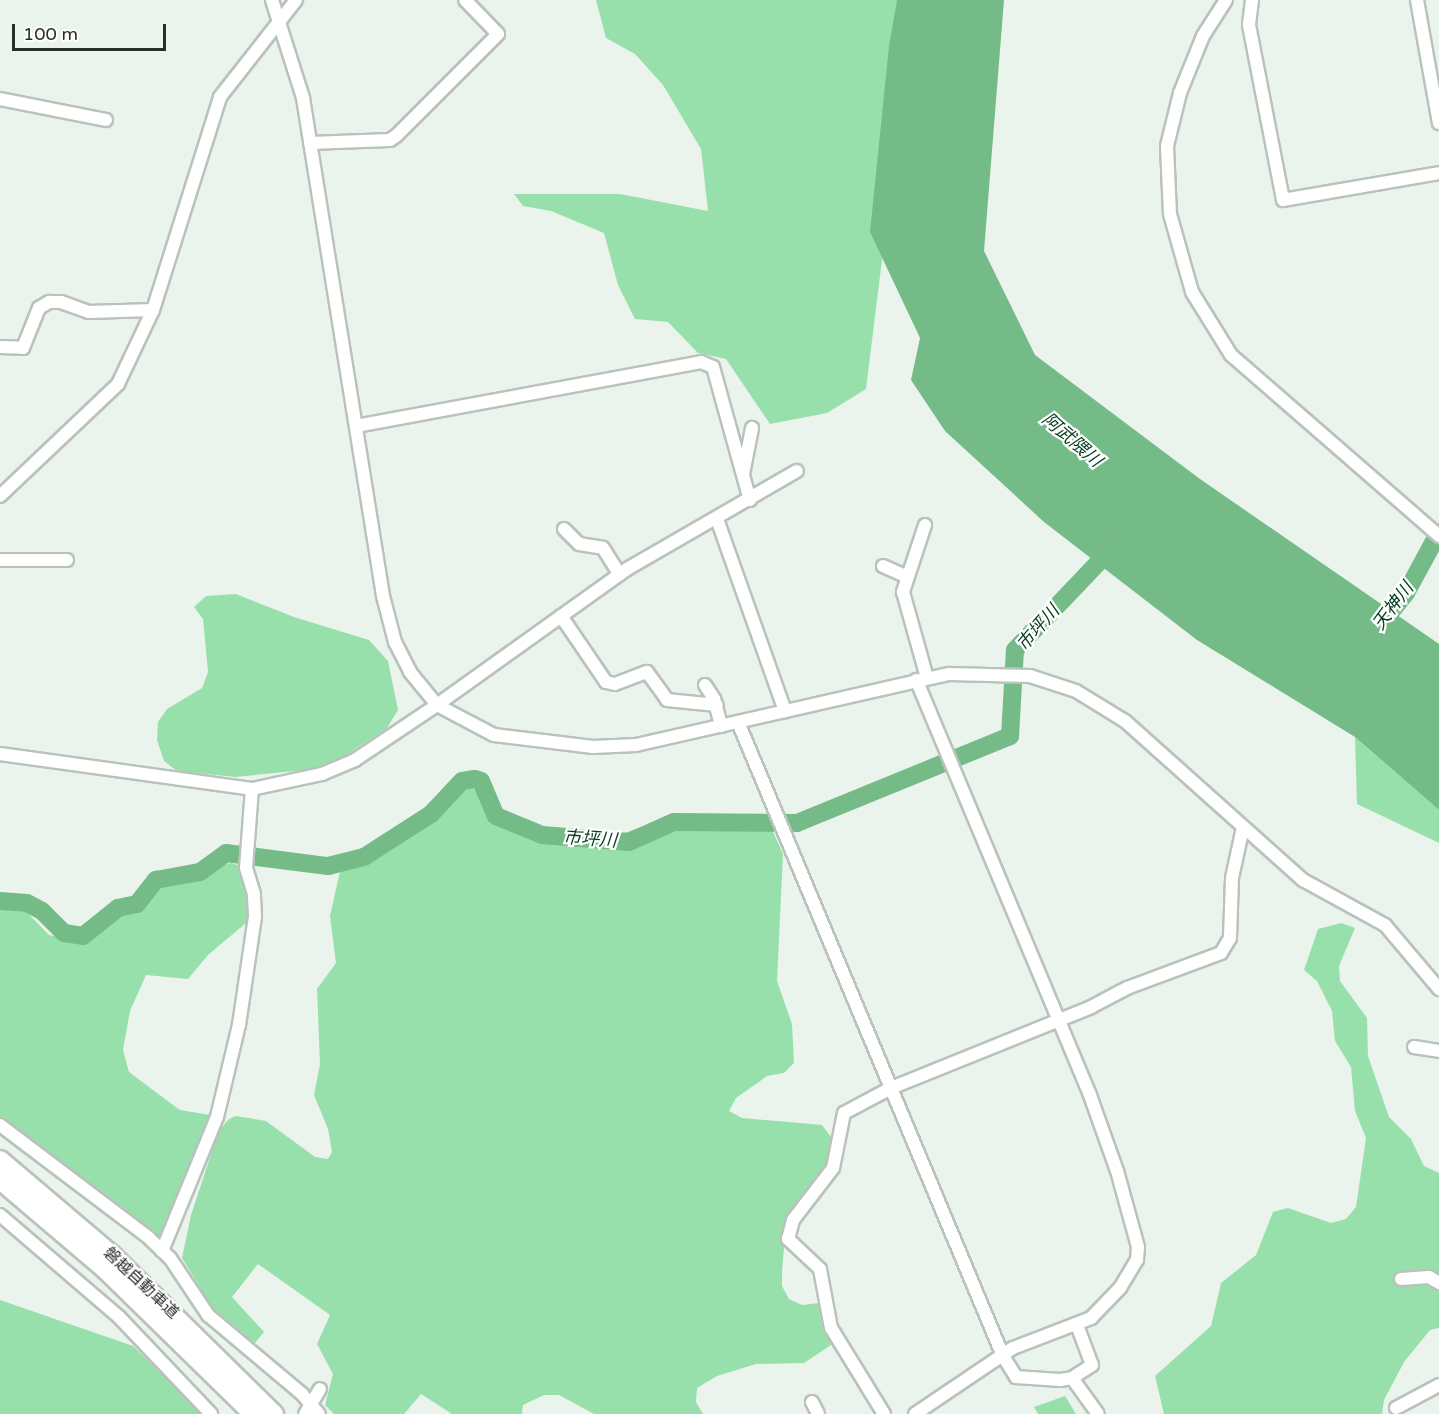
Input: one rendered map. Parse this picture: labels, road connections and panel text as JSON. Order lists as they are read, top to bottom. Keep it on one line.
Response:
{"streets":{"highway":["磐越自動車道"]},"water":["阿武隈川","天神川","市坪川"],"scale_bar":"100 m"}
